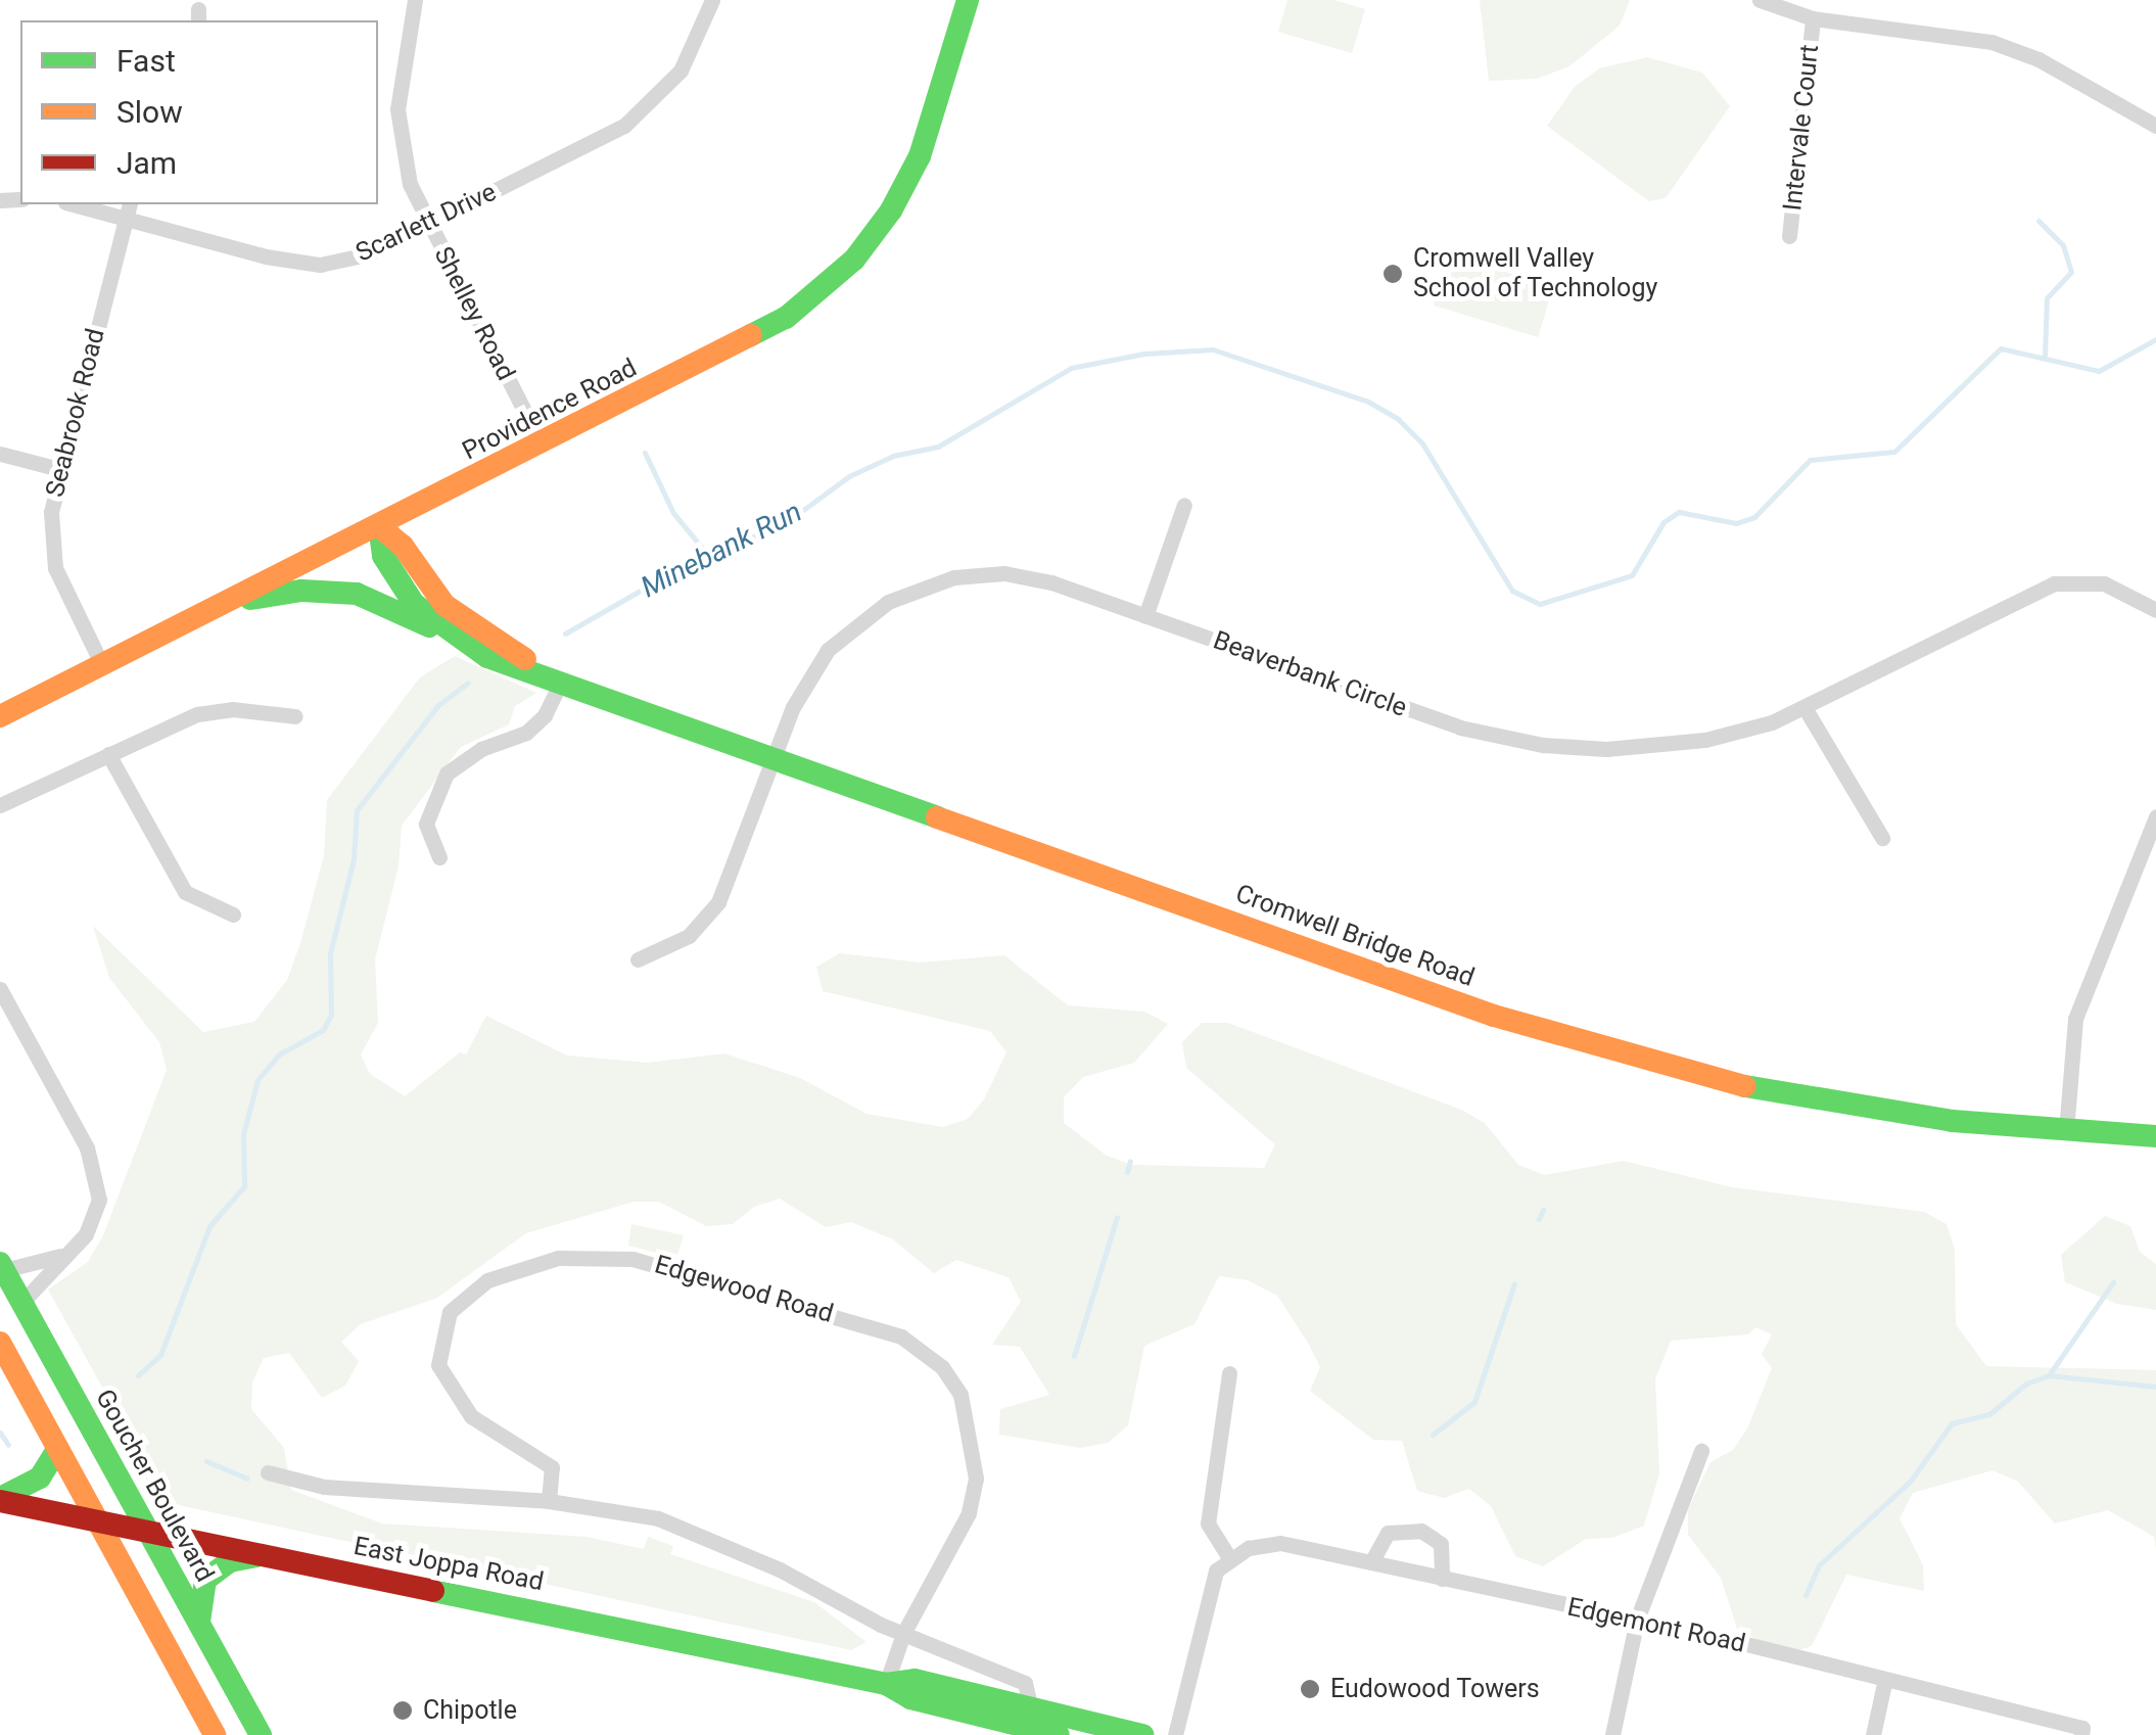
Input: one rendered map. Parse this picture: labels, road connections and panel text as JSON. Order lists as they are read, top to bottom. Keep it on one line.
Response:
{"streets":{"street":["Intervale Court","Scarlett Drive","Shelley Road","Providence Road","Seabrook Road","Beaverbank Circle","Cromwell Bridge Road","Edgewood Road","Goucher Boulevard","East Joppa Road","Edgemont Road"]},"crossings":[["Scarlett Drive","Shelley Road"],["Scarlett Drive","Seabrook Road"],["Shelley Road","Providence Road"],["Providence Road","Seabrook Road"],["Providence Road","Cromwell Bridge Road"],["Beaverbank Circle","Cromwell Bridge Road"],["Edgewood Road","East Joppa Road"],["Goucher Boulevard","East Joppa Road"]],"water":["Minebank Run"],"places":["Cromwell Valley School of Technology","Eudowood Towers","Chipotle"],"legend":["Fast","Slow","Jam"]}
